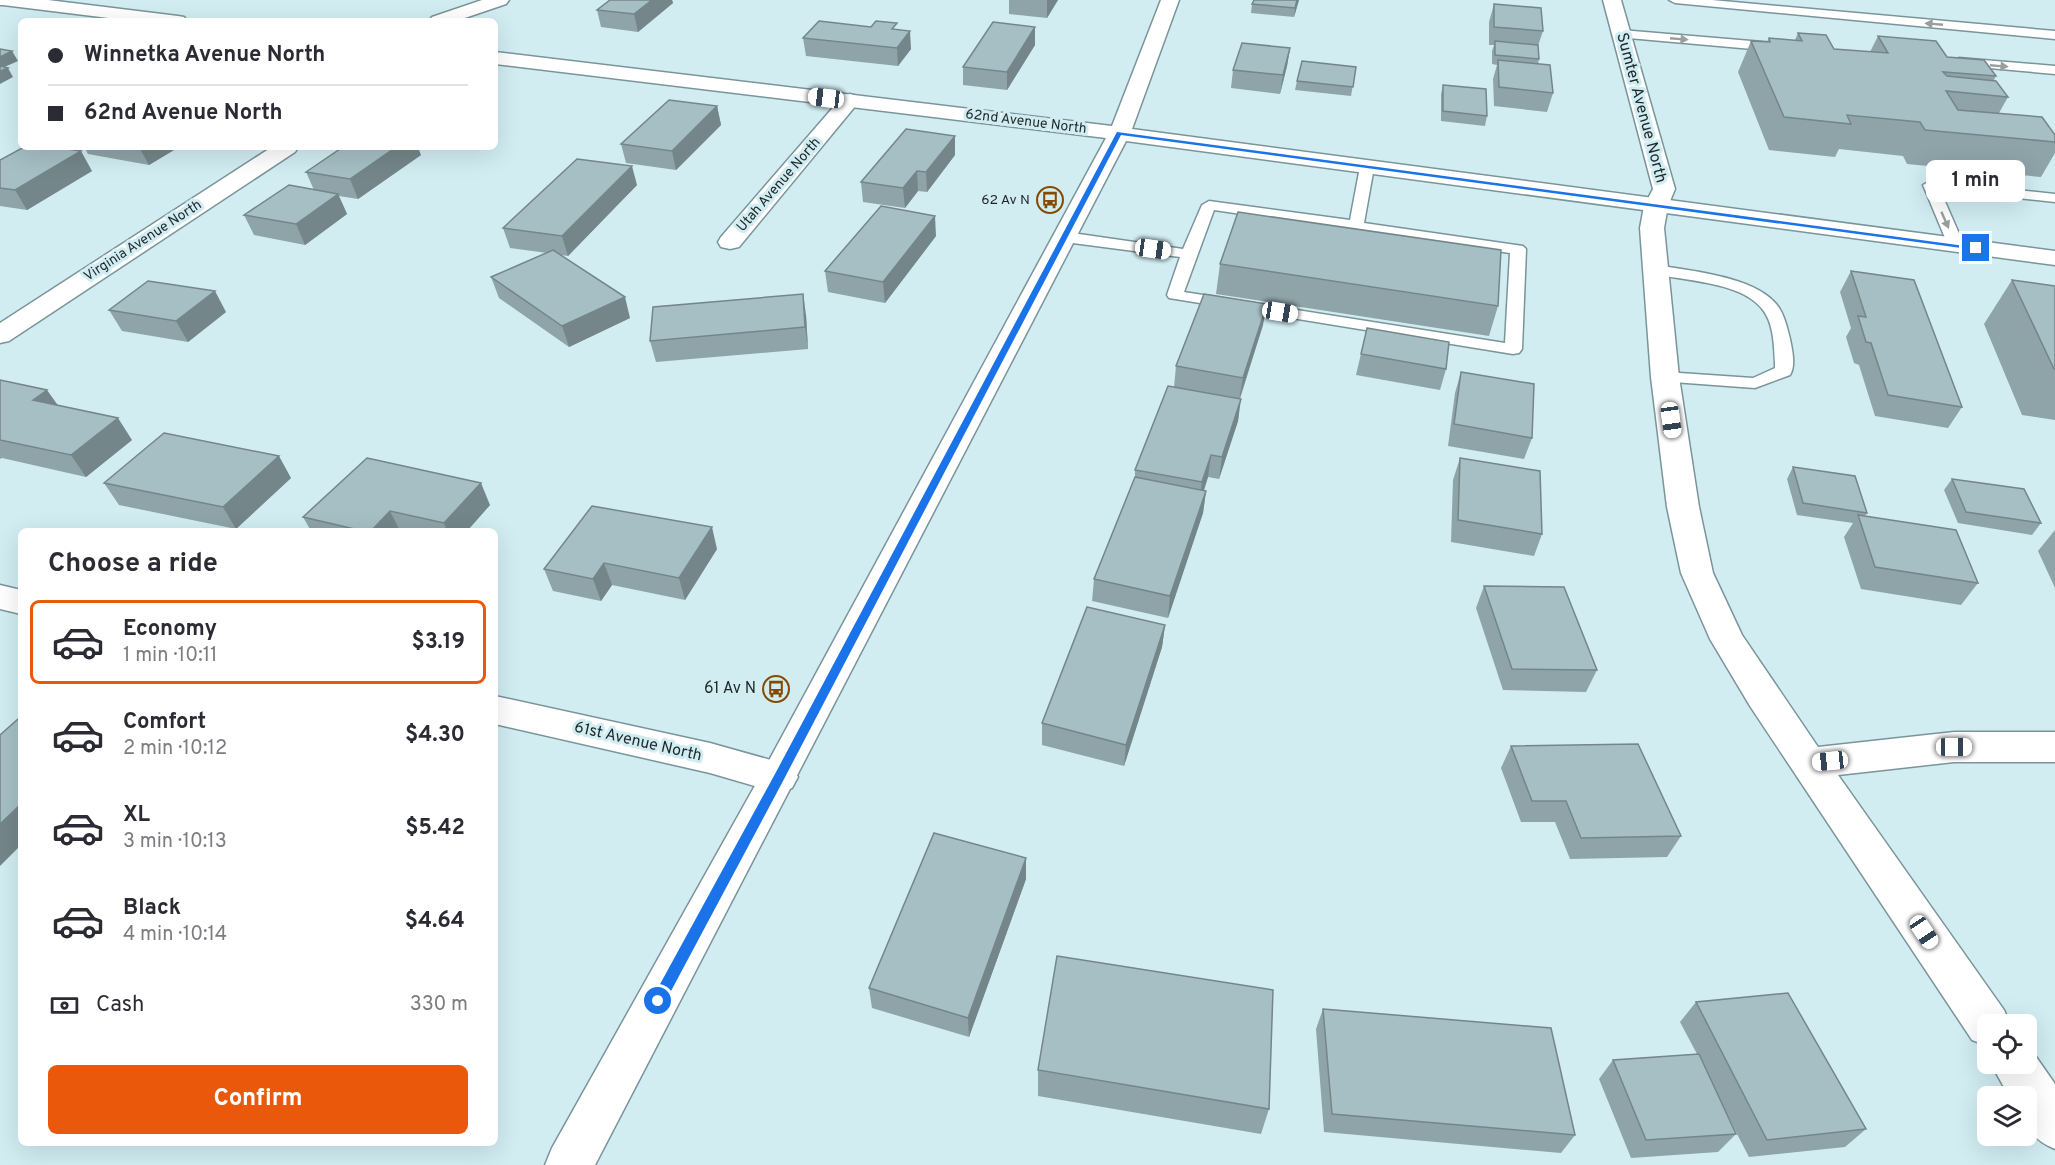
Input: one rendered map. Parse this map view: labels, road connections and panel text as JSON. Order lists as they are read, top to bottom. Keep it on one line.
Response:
{"streets":{"street":["Sumter Avenue North","62nd Avenue North","Utah Avenue North","Virginia Avenue North","61st Avenue North"]},"crossings":[["Sumter Avenue North","62nd Avenue North"],["62nd Avenue North","Utah Avenue North"]],"places":{"bus stop":["62 Av N","61 Av N"]},"page":{"banner":["Winnetka Avenue North","62nd Avenue North"],"bubble":"1 min","heading":"Choose a ride","list":[{"name":"Economy","note":"1 min · 10:11","value":"$3.19"},{"name":"Comfort","note":"2 min · 10:12","value":"$4.30"},{"name":"XL","note":"3 min · 10:13","value":"$5.42"},{"name":"Black","note":"4 min · 10:14","value":"$4.64"}],"pay":["Cash","330 m"],"buttons":"Confirm"}}
